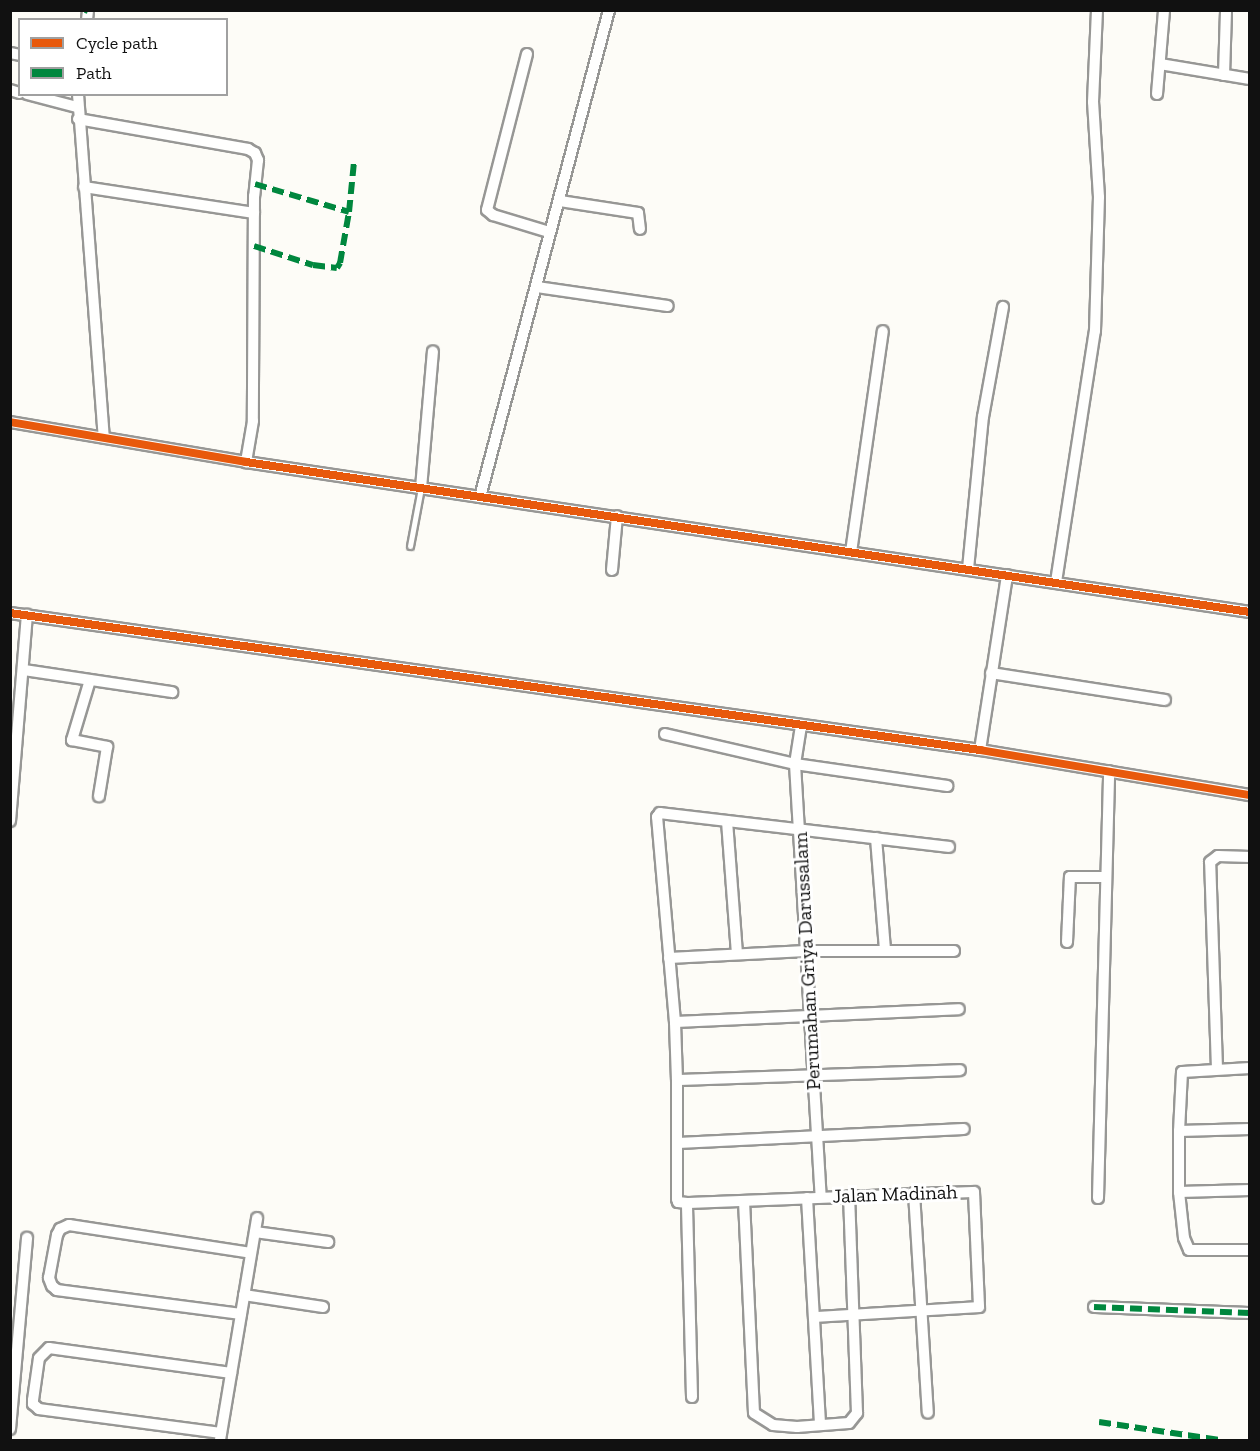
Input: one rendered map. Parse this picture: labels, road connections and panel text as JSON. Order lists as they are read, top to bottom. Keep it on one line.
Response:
{"streets":{"street":["Perumahan Griya Darussalam","Jalan Madinah"]},"crossings":[["Perumahan Griya Darussalam","Jalan Madinah"]],"legend":["Cycle path","Path"]}
